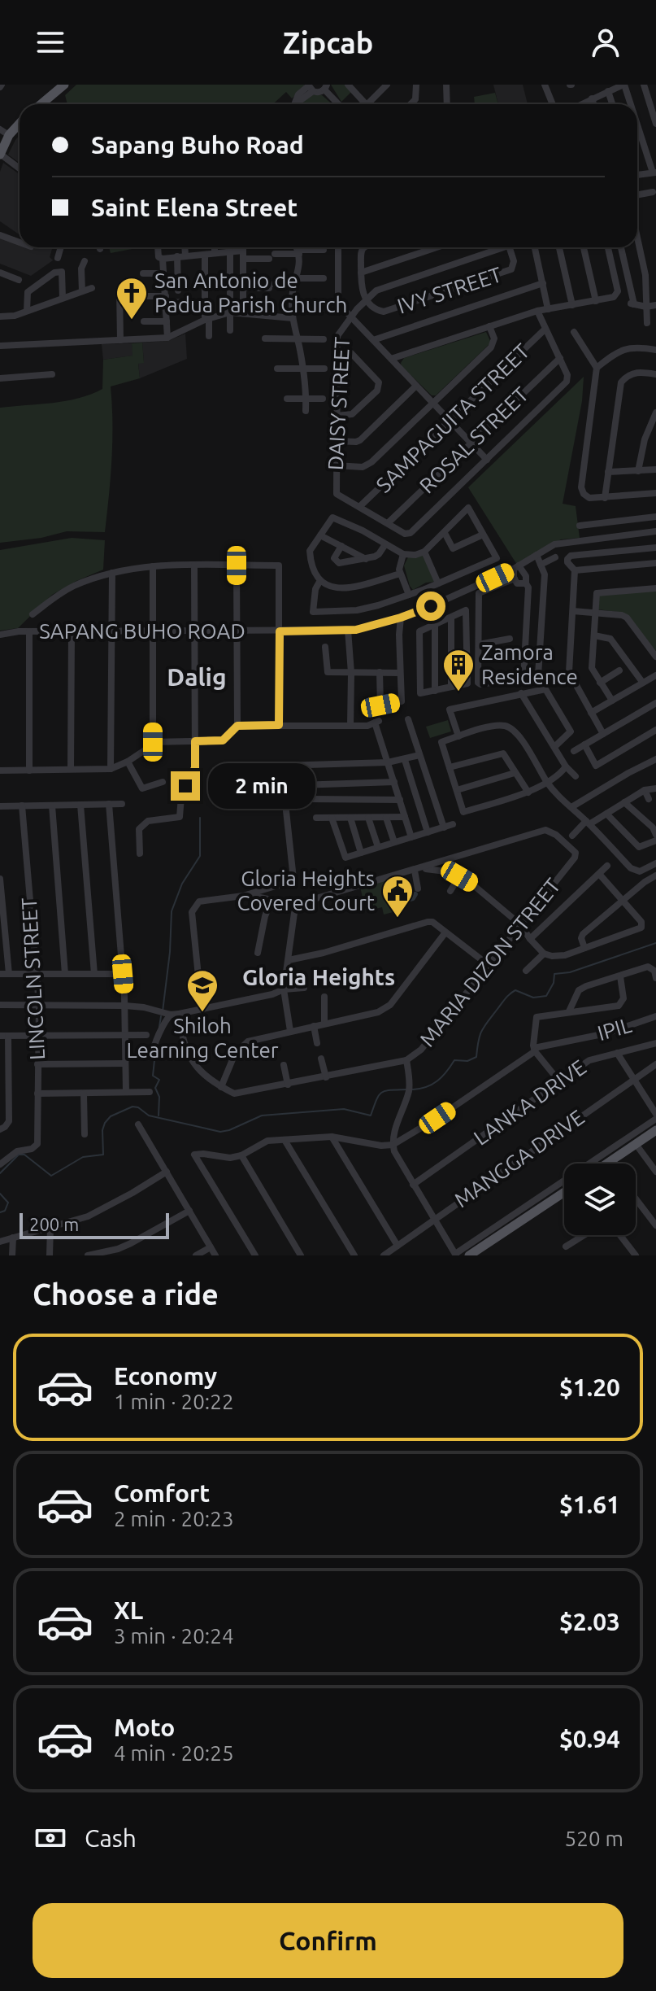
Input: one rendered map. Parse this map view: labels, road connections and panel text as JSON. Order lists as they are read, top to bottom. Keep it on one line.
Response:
{"streets":{"street":["IVY STREET","DAISY STREET","SAMPAGUITA STREET","ROSAL STREET","SAPANG BUHO ROAD","MARIA DIZON STREET","LINCOLN STREET","IPIL","LANKA DRIVE","MANGGA DRIVE"]},"crossings":[["IVY STREET","DAISY STREET"],["DAISY STREET","SAMPAGUITA STREET"]],"districts":["Dalig","Gloria Heights"],"places":{"church":["San Antonio de Padua Parish Church"],"building":["Zamora Residence"],"public building":["Gloria Heights Covered Court"],"school or university":["Shiloh Learning Center"]},"scale_bar":"200 m","page":{"header":"Zipcab","banner":["Sapang Buho Road","Saint Elena Street"],"bubble":"2 min","scale":"200 m","heading":"Choose a ride","list":[{"name":"Economy","note":"1 min · 20:22","value":"$1.20"},{"name":"Comfort","note":"2 min · 20:23","value":"$1.61"},{"name":"XL","note":"3 min · 20:24","value":"$2.03"},{"name":"Moto","note":"4 min · 20:25","value":"$0.94"}],"pay":["Cash","520 m"],"buttons":"Confirm"}}
